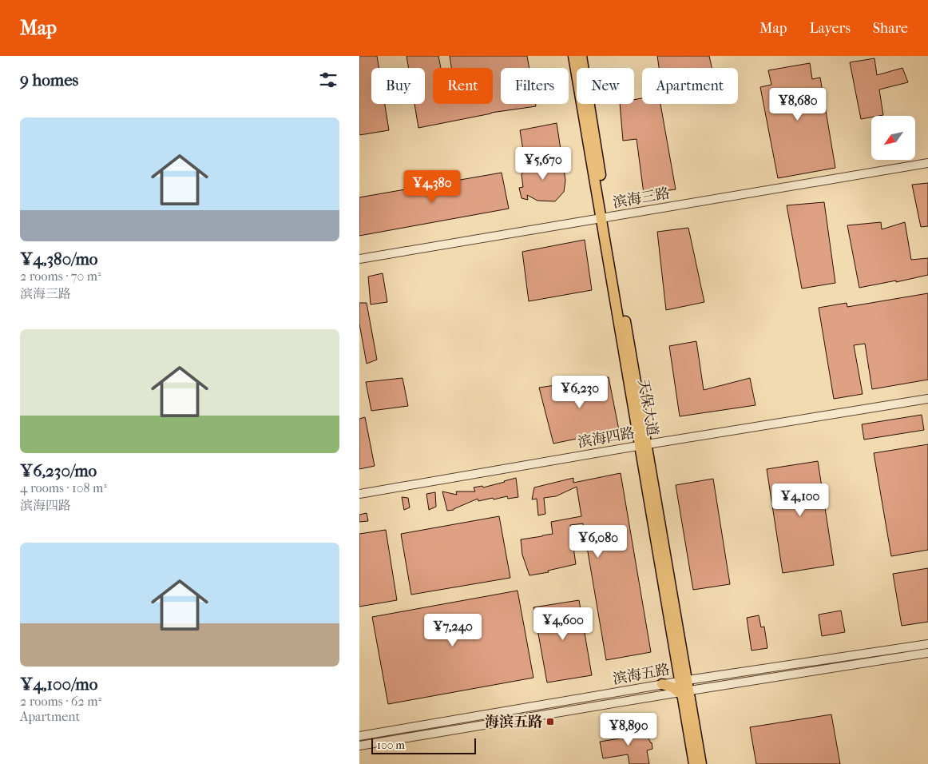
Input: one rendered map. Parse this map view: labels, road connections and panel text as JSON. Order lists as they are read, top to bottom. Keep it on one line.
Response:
{"streets":{"main road":["天保大道"],"street":["滨海三路","滨海四路","滨海五路"]},"crossings":[["滨海三路","天保大道"],["天保大道","滨海四路"],["天保大道","滨海五路"]],"places":{"transit":["海滨五路"]},"scale_bar":"100 m","north":"bottom left","page":{"header":"Map","nav":["Map","Layers","Share"],"heading":"9 homes","chip":["Buy","Rent","Filters","New","Apartment"],"price":["¥8,680","¥5,670","¥4,380","¥6,230","¥4,100","¥6,080","¥4,600","¥7,240","¥8,890"],"list":[{"name":"¥4,380/mo","note":"2 rooms · 70 m² · 滨海三路"},{"name":"¥6,230/mo","note":"4 rooms · 108 m² · 滨海四路"},{"name":"¥4,100/mo","note":"2 rooms · 62 m² · Apartment"}],"scale":"100 m"}}
